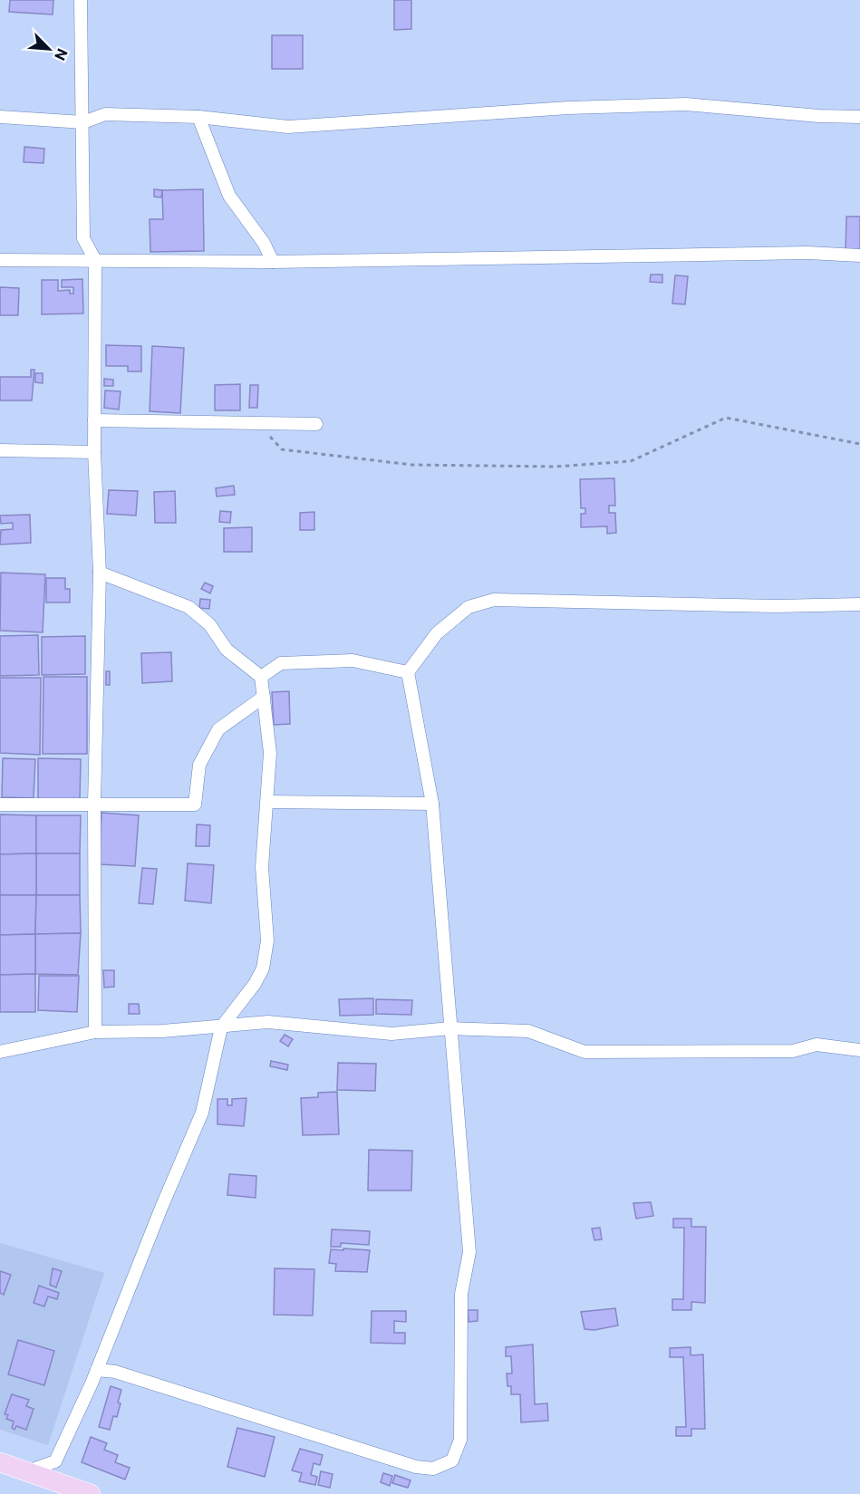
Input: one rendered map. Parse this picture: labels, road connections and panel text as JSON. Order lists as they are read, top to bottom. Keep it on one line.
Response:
{"north":"bottom right"}
